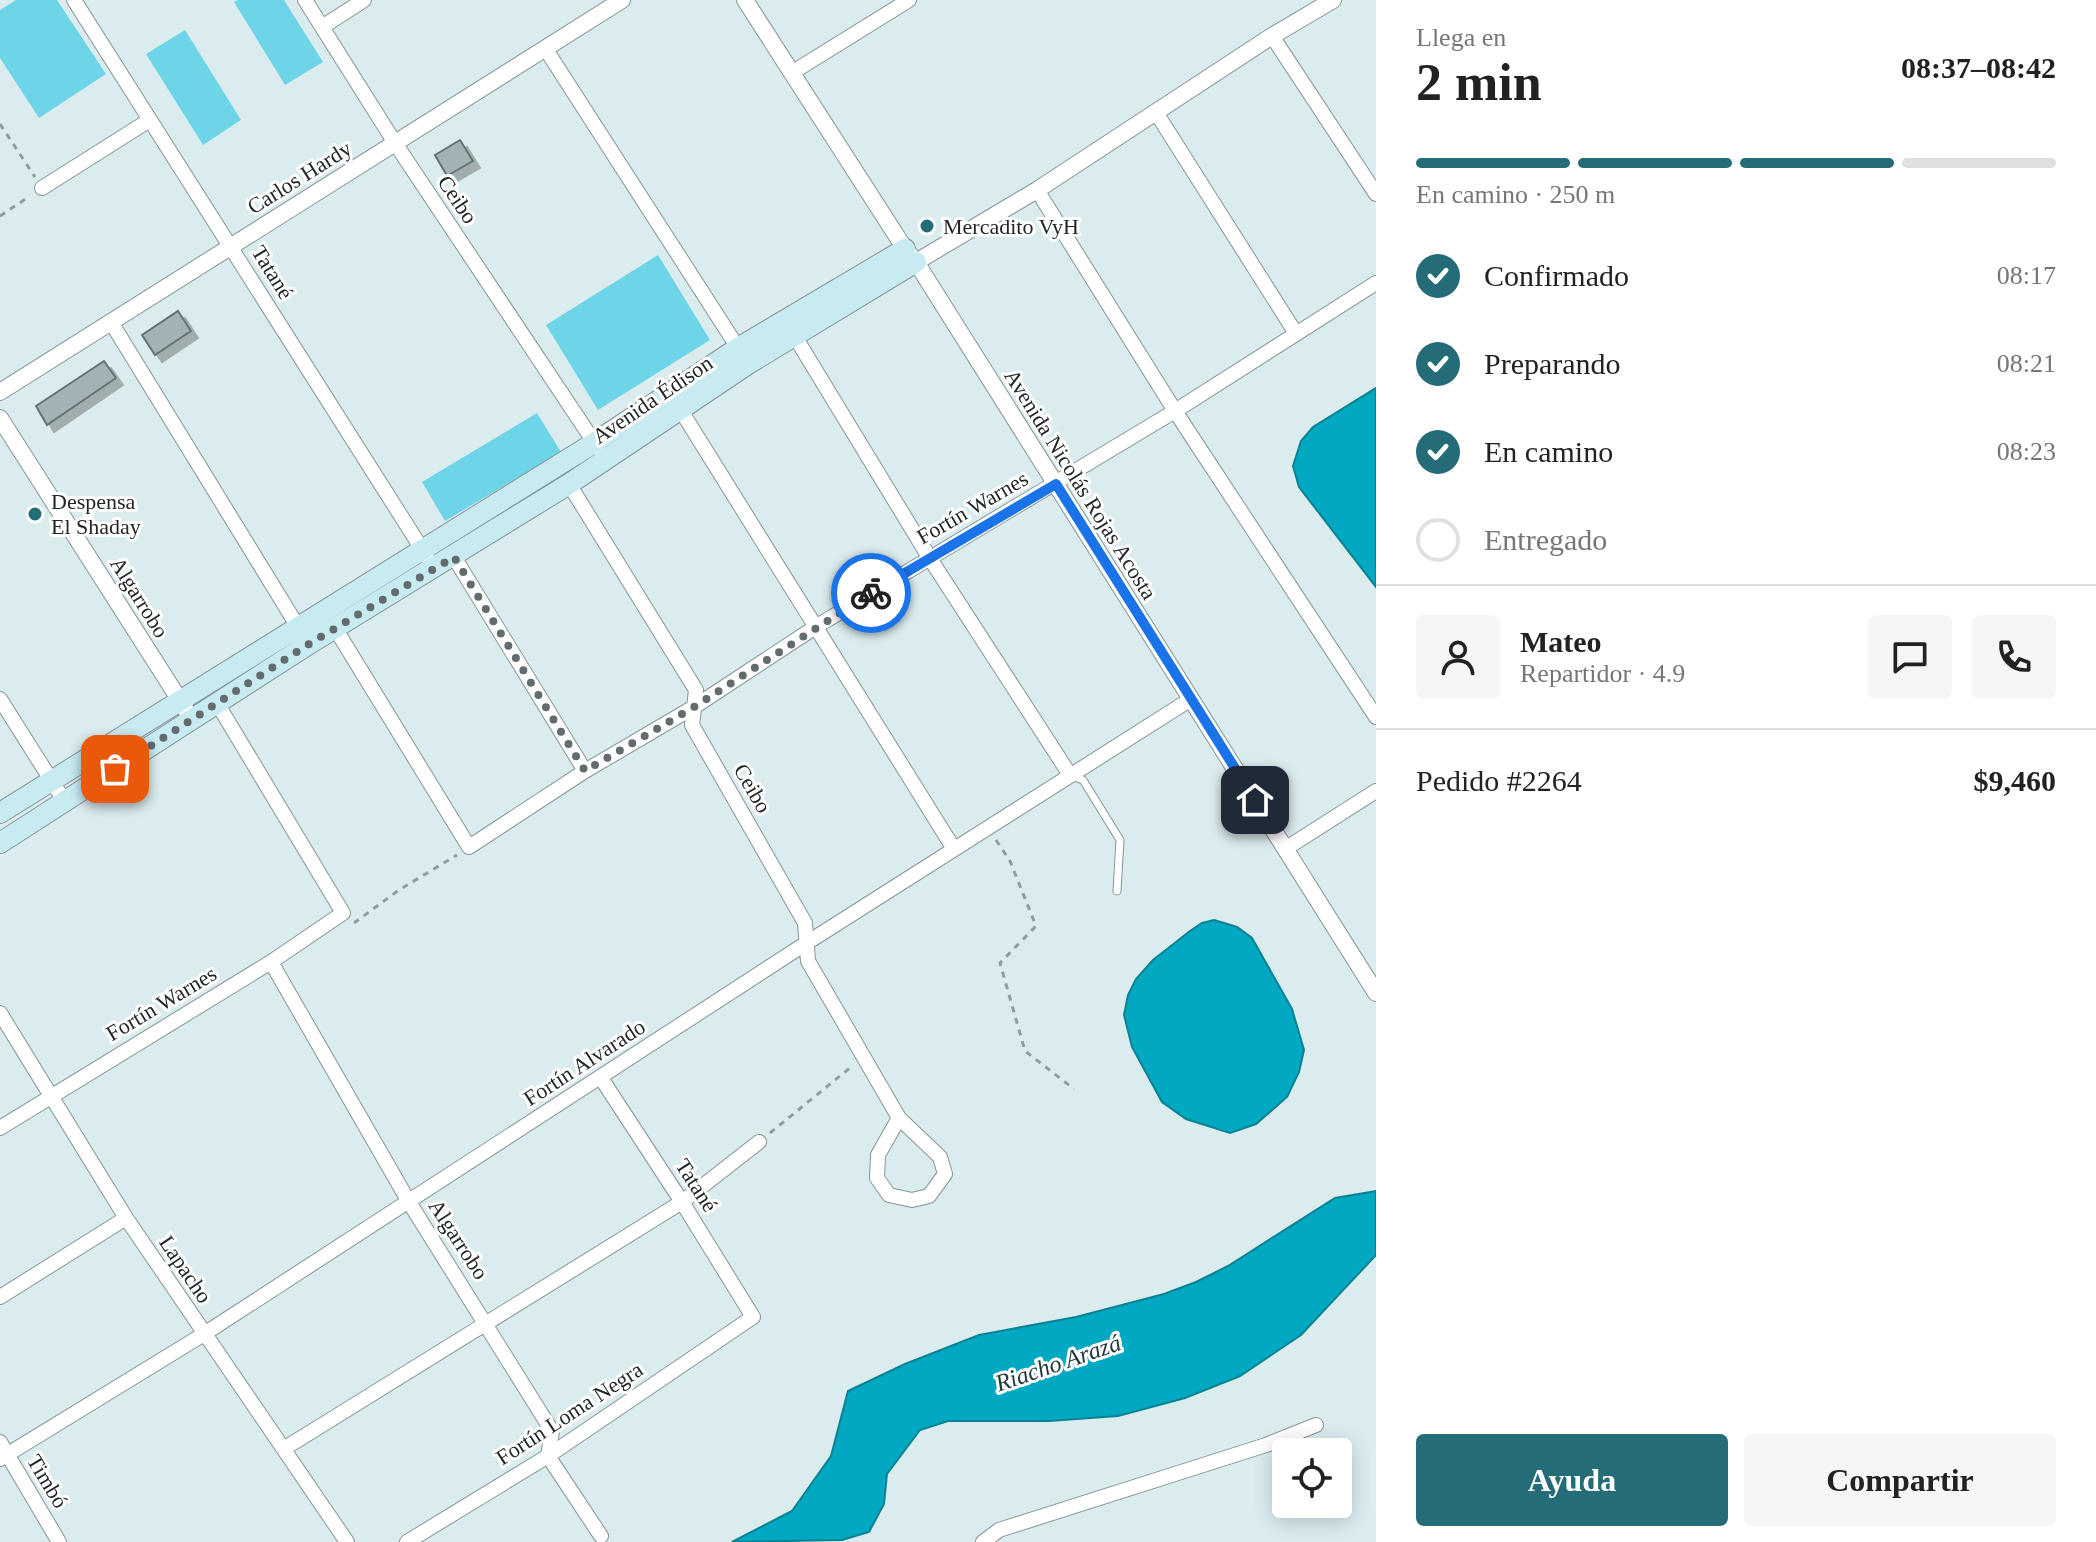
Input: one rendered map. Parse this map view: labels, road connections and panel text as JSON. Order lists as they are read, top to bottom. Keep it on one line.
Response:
{"streets":{"main road":["Avenida Édison"],"street":["Carlos Hardy","Ceibo","Tatané","Avenida Nicolás Rojas Acosta","Fortín Warnes","Algarrobo","Fortín Alvarado","Lapacho","Fortín Loma Negra","Timbó"]},"crossings":[["Carlos Hardy","Ceibo"],["Carlos Hardy","Tatané"],["Ceibo","Avenida Édison"],["Ceibo","Fortín Warnes"],["Ceibo","Fortín Alvarado"],["Tatané","Avenida Édison"],["Tatané","Fortín Alvarado"],["Tatané","Fortín Loma Negra"],["Avenida Édison","Avenida Nicolás Rojas Acosta"],["Avenida Édison","Algarrobo"],["Avenida Nicolás Rojas Acosta","Fortín Warnes"],["Avenida Nicolás Rojas Acosta","Fortín Alvarado"],["Fortín Warnes","Algarrobo"],["Fortín Warnes","Lapacho"],["Algarrobo","Fortín Alvarado"],["Algarrobo","Fortín Loma Negra"],["Fortín Alvarado","Lapacho"],["Fortín Alvarado","Timbó"]],"water":["Riacho Arazá"],"places":["Mercadito VyH","Despensa El Shaday"],"page":{"heading":["2 min","Llega en","08:37–08:42"],"panel":["Mateo","Repartidor · 4.9","Pedido #2264","$9,460"],"bar":"En camino · 250 m","list":[["Confirmado","08:17"],["Preparando","08:21"],["En camino","08:23"],"Entregado"],"buttons":["Ayuda","Compartir"]}}
